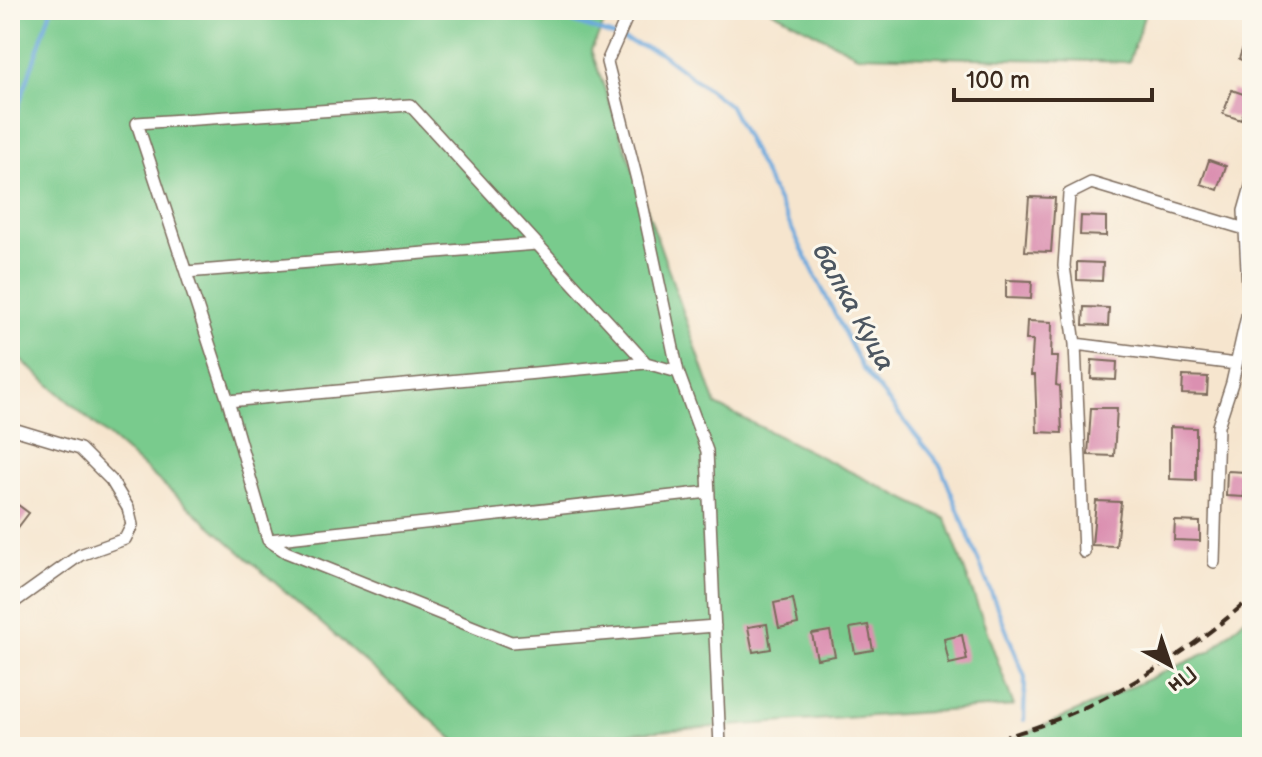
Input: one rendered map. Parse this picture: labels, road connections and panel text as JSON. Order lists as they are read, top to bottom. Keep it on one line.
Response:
{"water":["балка Куца"],"scale_bar":"100 m","north":"bottom right"}
